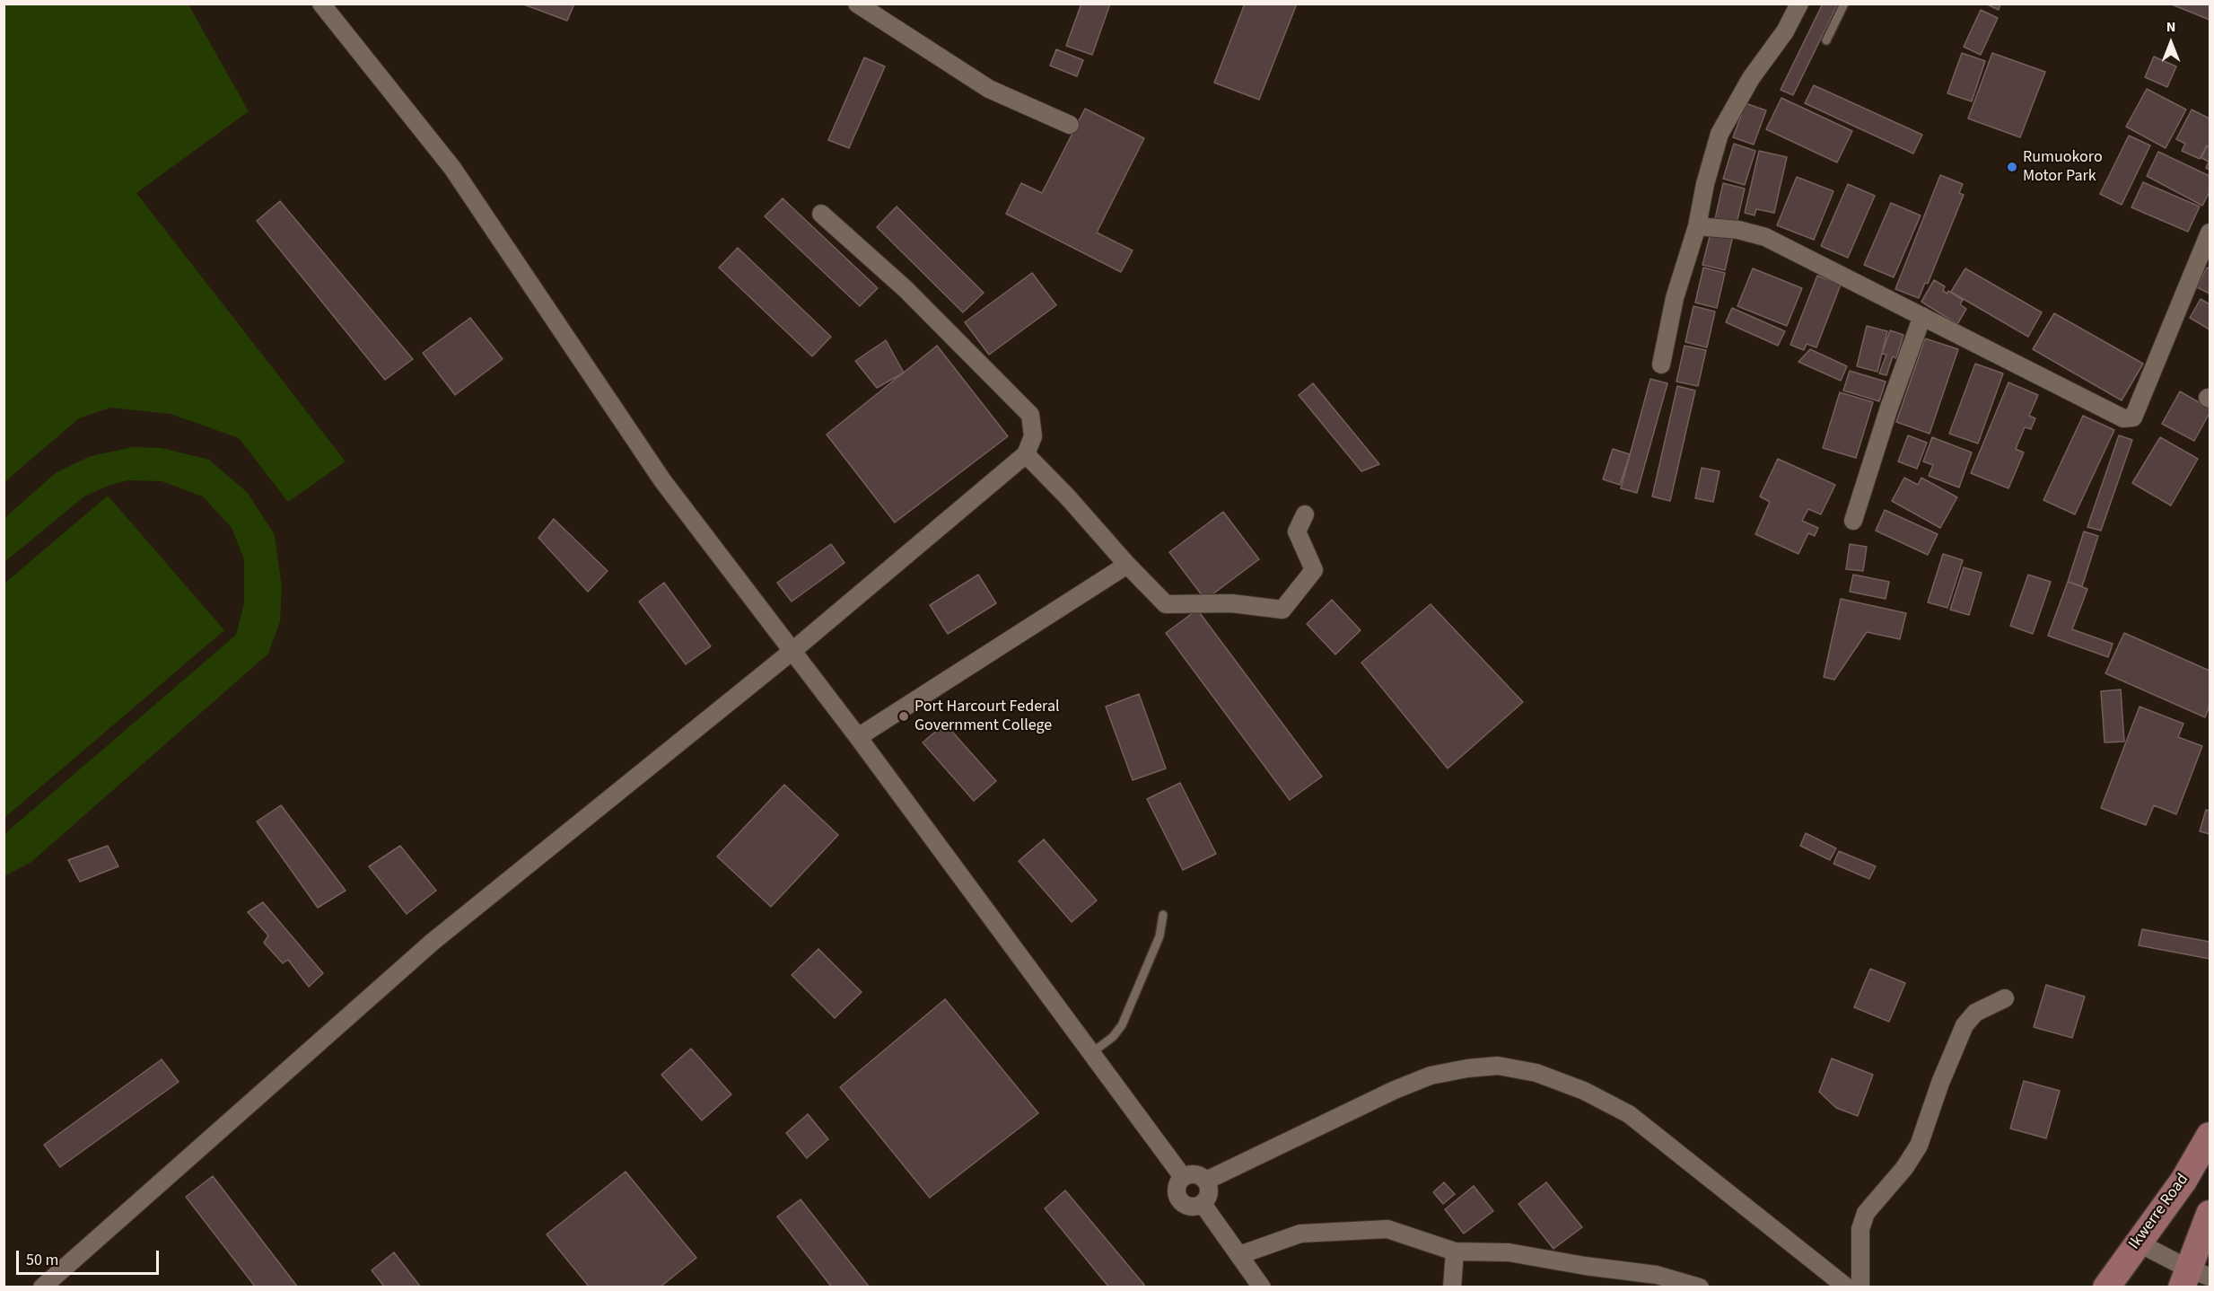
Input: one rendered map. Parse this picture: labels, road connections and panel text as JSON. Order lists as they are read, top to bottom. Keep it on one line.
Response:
{"streets":{"main road":["Ikwerre Road"]},"places":["Rumuokoro Motor Park","Port Harcourt Federal Government College"],"scale_bar":"50 m","north":"top"}
